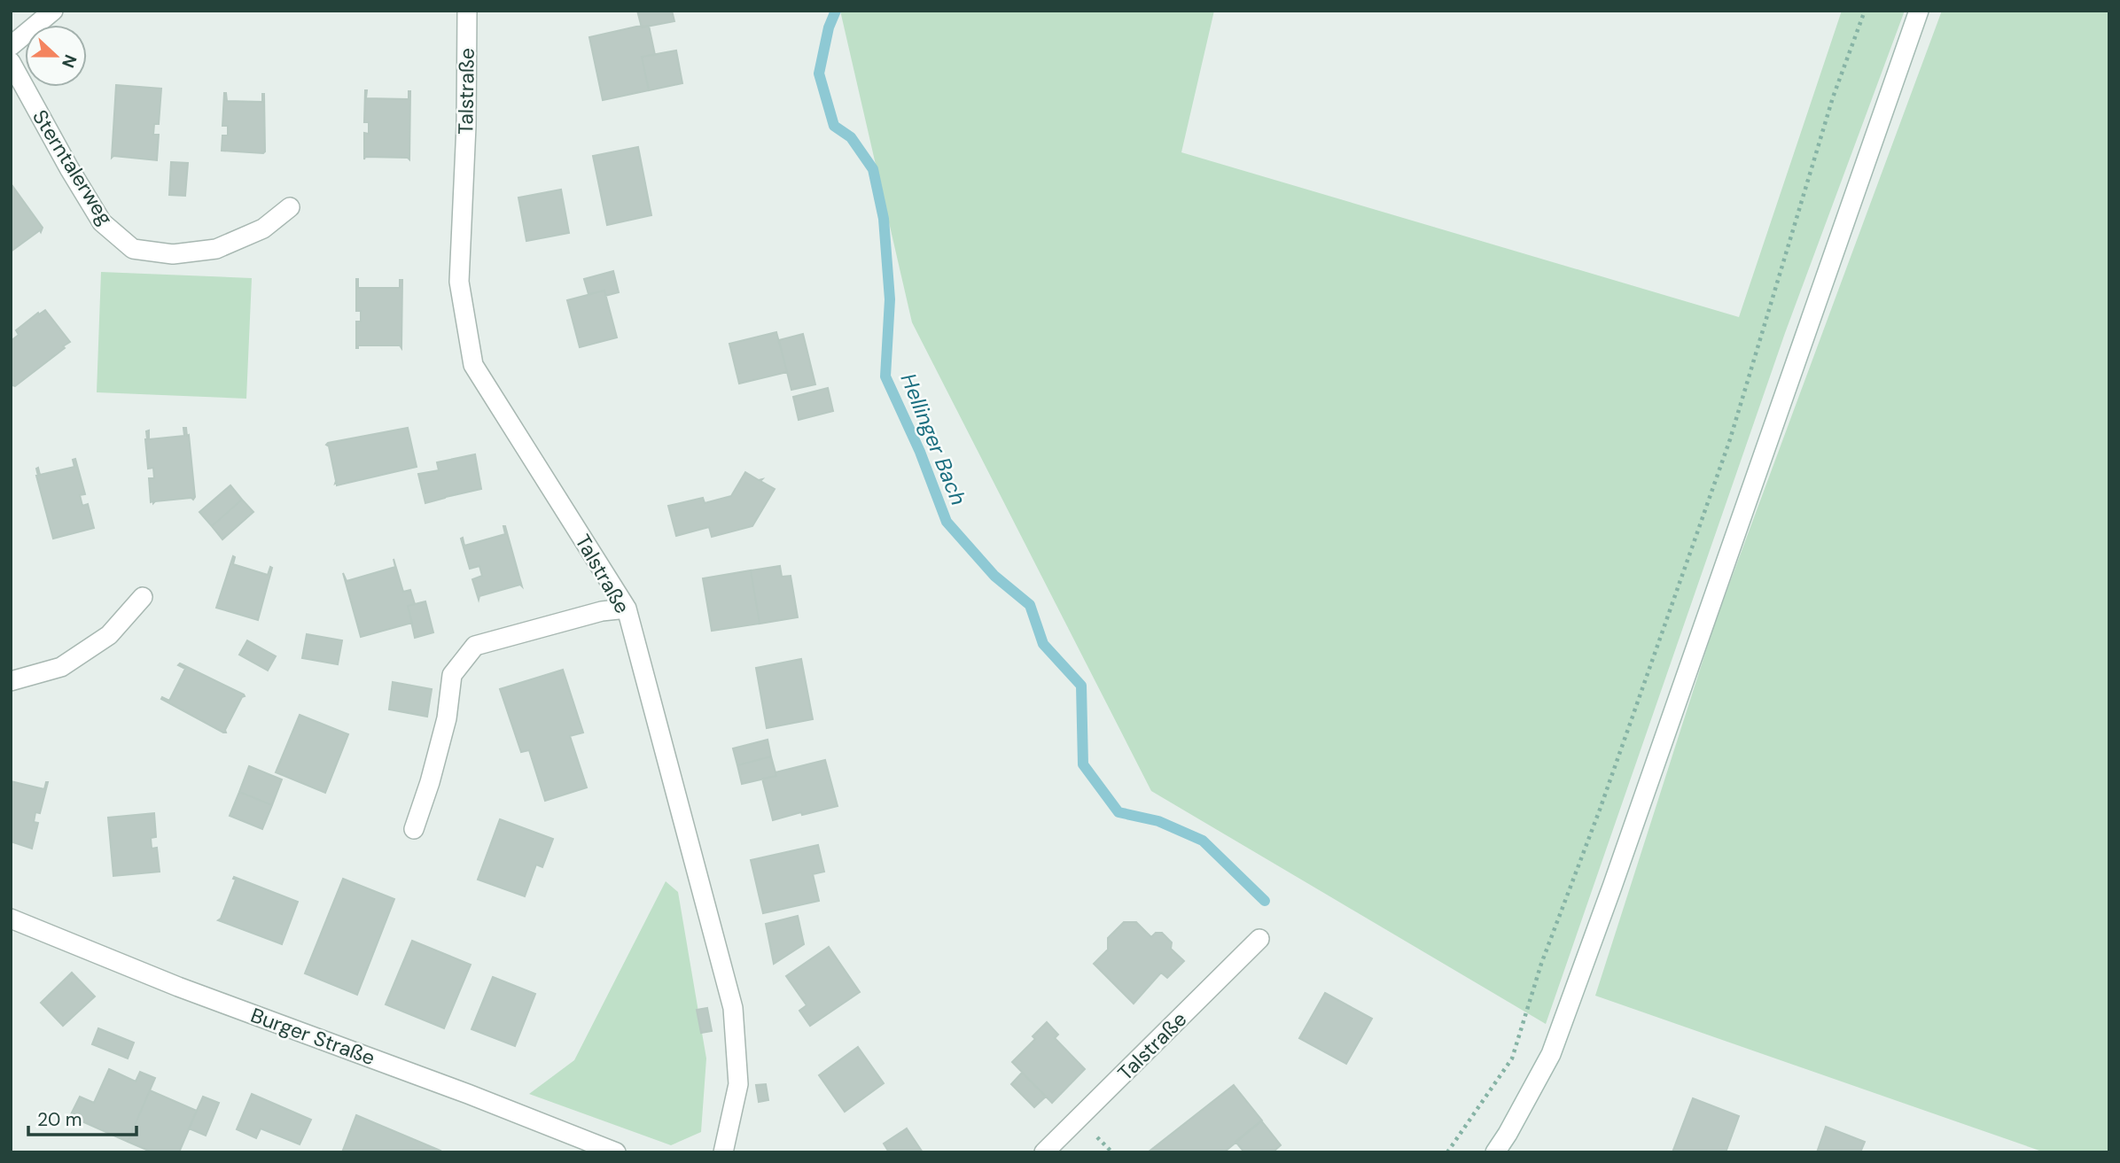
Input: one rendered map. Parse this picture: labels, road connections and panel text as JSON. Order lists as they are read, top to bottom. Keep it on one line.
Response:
{"streets":{"street":["Talstraße","Sterntalerweg","Burger Straße"]},"water":["Hellinger Bach"],"scale_bar":"20 m","north":"right"}
